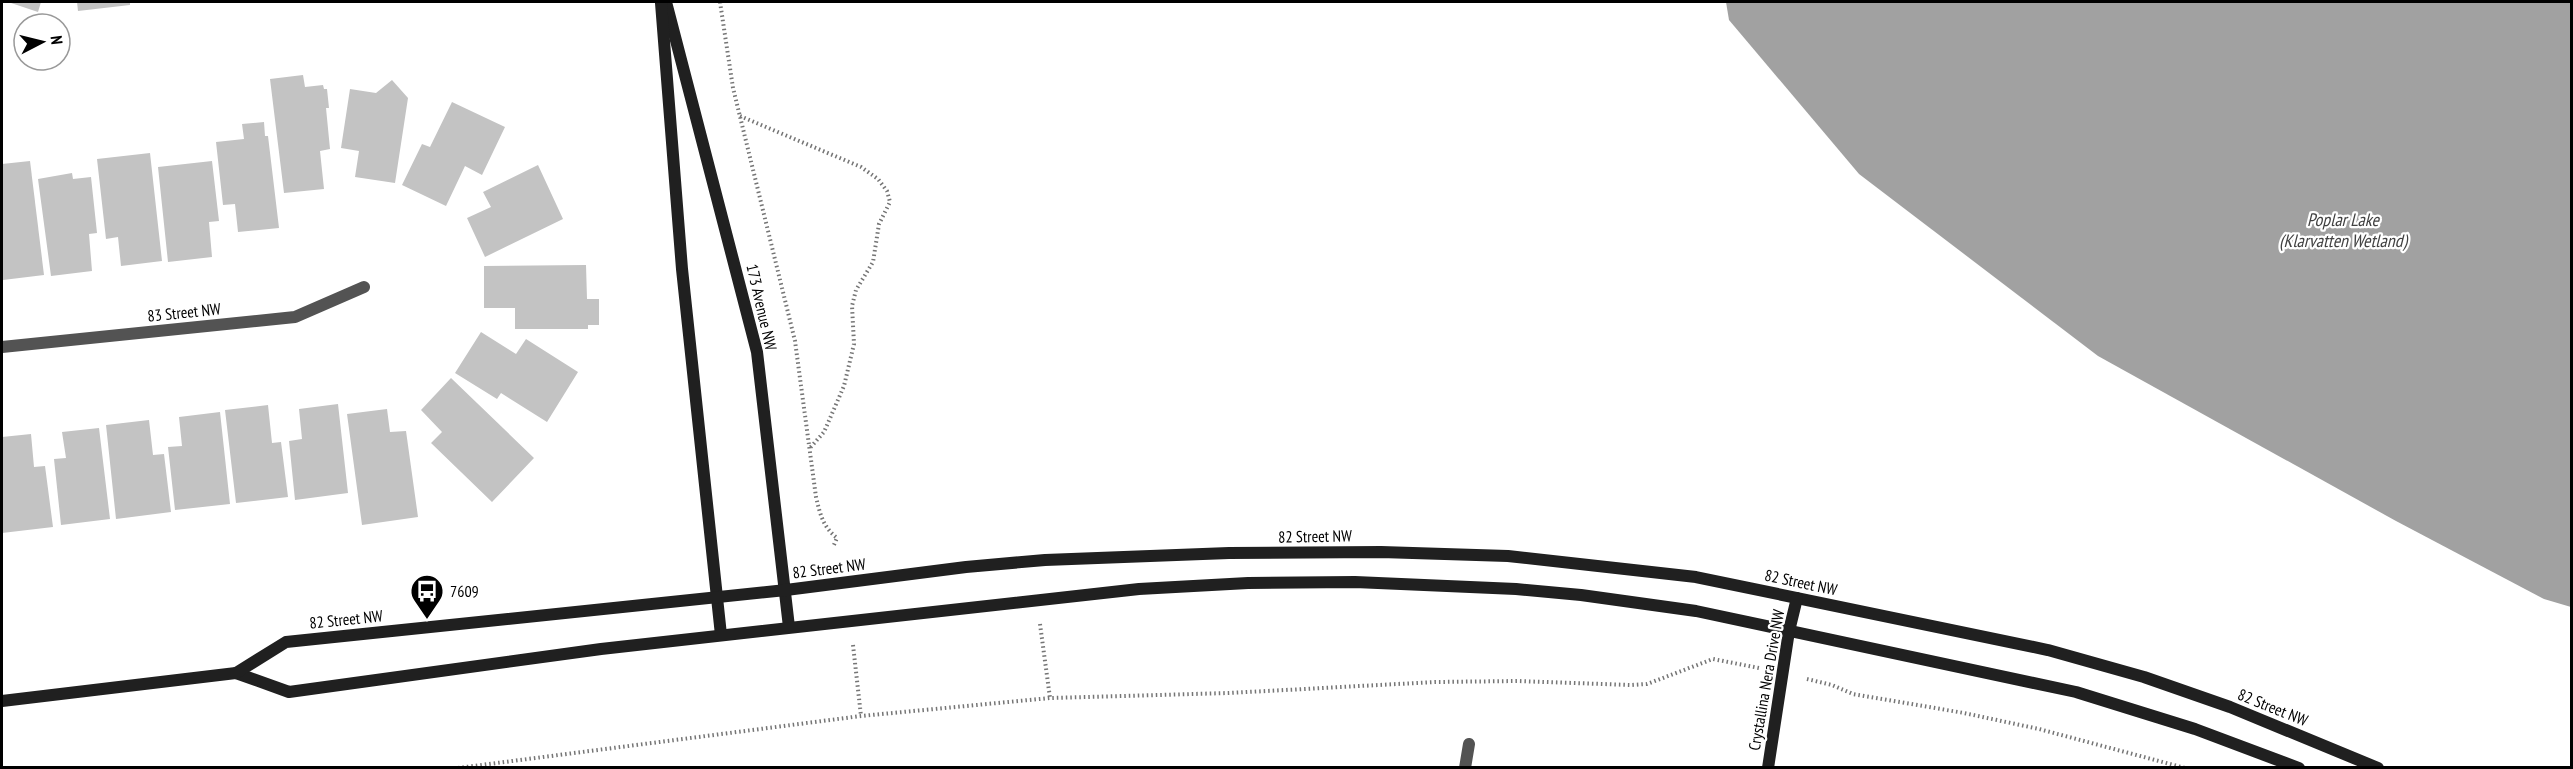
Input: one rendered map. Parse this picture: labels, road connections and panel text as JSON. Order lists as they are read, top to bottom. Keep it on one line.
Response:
{"streets":{"main road":["173 Avenue NW","82 Street NW","Crystallina Nera Drive NW"],"street":["83 Street NW"]},"crossings":[["173 Avenue NW","82 Street NW"],["82 Street NW","Crystallina Nera Drive NW"]],"water":["Poplar Lake (Klarvatten Wetland)"],"places":{"bus stop":["7609"]},"north":"right"}
